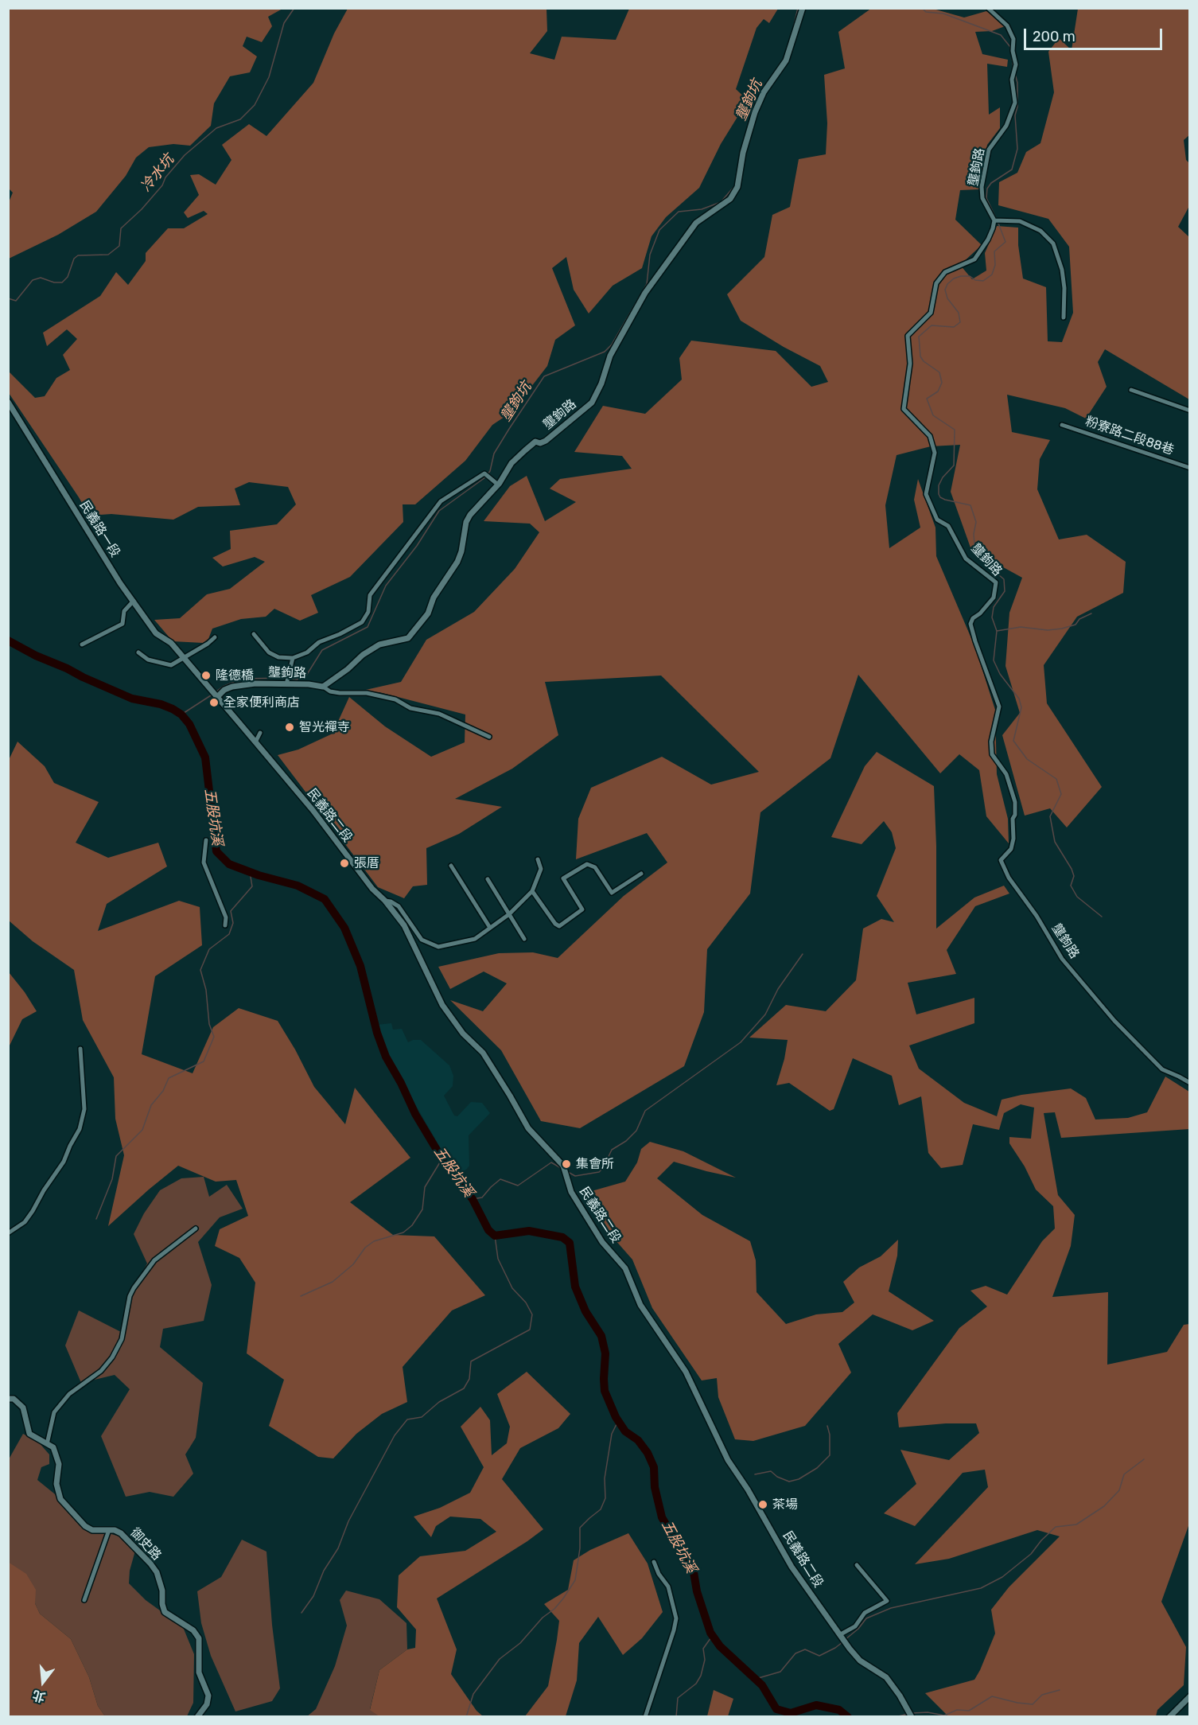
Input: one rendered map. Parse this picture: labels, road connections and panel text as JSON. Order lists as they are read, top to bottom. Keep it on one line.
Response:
{"streets":{"main road":["壟鉤路","民義路一段","民義路二段","御史路"],"street":["粉寮路二段88巷"]},"crossings":[["壟鉤路","民義路二段"],["民義路一段","民義路二段"]],"water":["壟鉤坑","冷水坑","五股坑溪"],"places":["隆德橋","全家便利商店","智光禪寺","張厝","集會所","茶場"],"scale_bar":"200 m","north":"bottom"}
